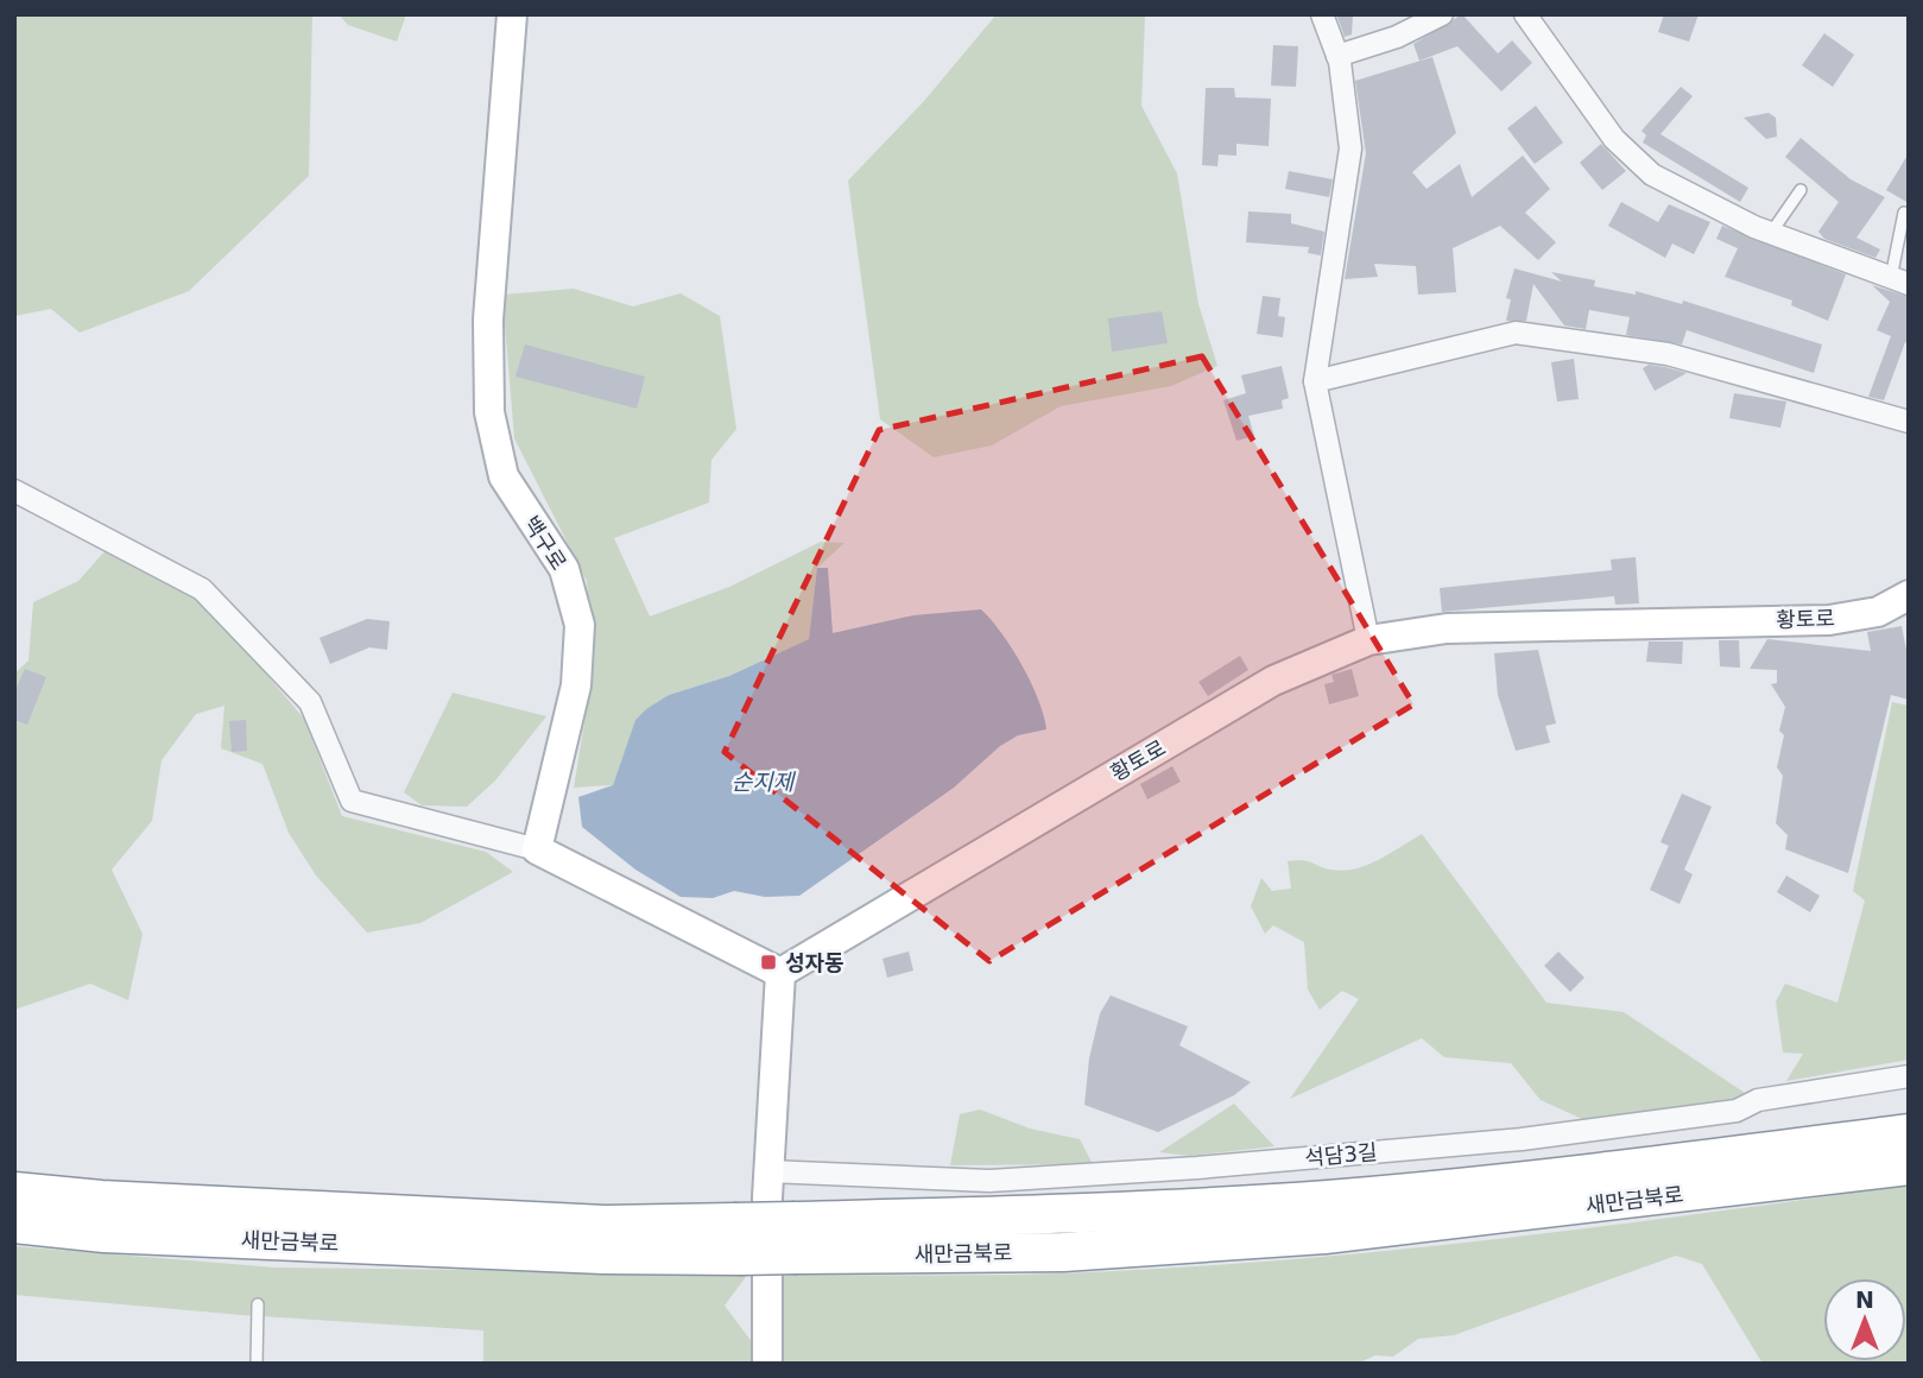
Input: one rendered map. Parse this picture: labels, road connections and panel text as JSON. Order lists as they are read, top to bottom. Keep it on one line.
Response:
{"streets":{"highway":["새만금북로"],"main road":["백구로","황토로"],"street":["석담3길"]},"water":["순지제"],"places":{"transit":["성자동"]},"north":"top"}
